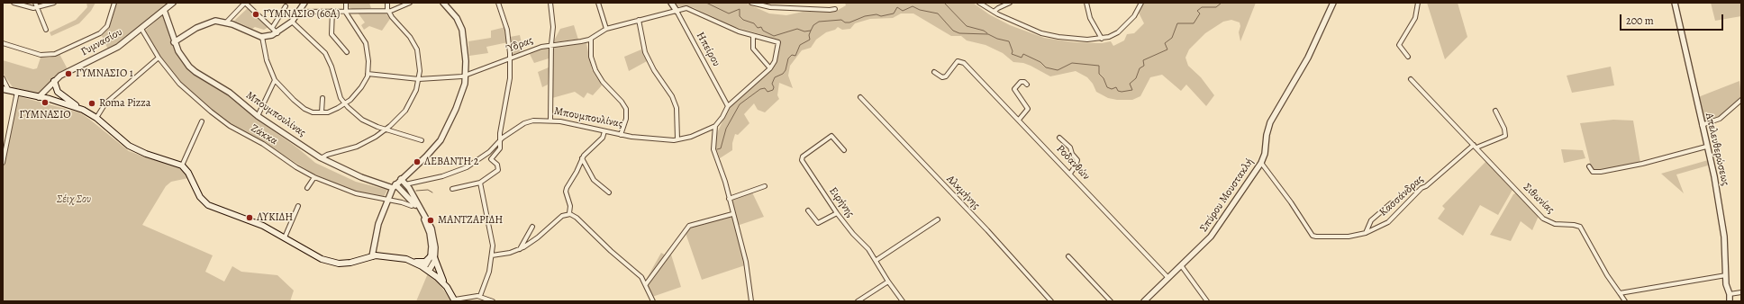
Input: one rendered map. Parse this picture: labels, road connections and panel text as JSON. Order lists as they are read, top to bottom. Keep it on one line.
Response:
{"streets":{"street":["Γυμνασίου","Ύδρας","Ηπείρου","Μπουμπουλίνας","Ζάκκα","Απελευθερώσεως","Ροδανθών","Αλκμήνης","Σπύρου Μουστακλή","Κασσάνδρας","Σιθωνίας","Ειρήνης"]},"crossings":[["Γυμνασίου","Μπουμπουλίνας"],["Γυμνασίου","Ζάκκα"],["Ύδρας","Ηπείρου"],["Ροδανθών","Σπύρου Μουστακλή"],["Σπύρου Μουστακλή","Κασσάνδρας"],["Κασσάνδρας","Σιθωνίας"]],"parks":["Σέιχ Σου"],"places":["ΓΥΜΝΑΣΙΟ (60Α)","ΓΥΜΝΑΣΙΟ 1","ΓΥΜΝΑΣΙΟ","Roma Pizza","ΛΕΒΑΝΤΗ 2","ΛΥΚΙΔΗ","ΜΑΝΤΖΑΡΙΔΗ"],"scale_bar":"200 m"}
